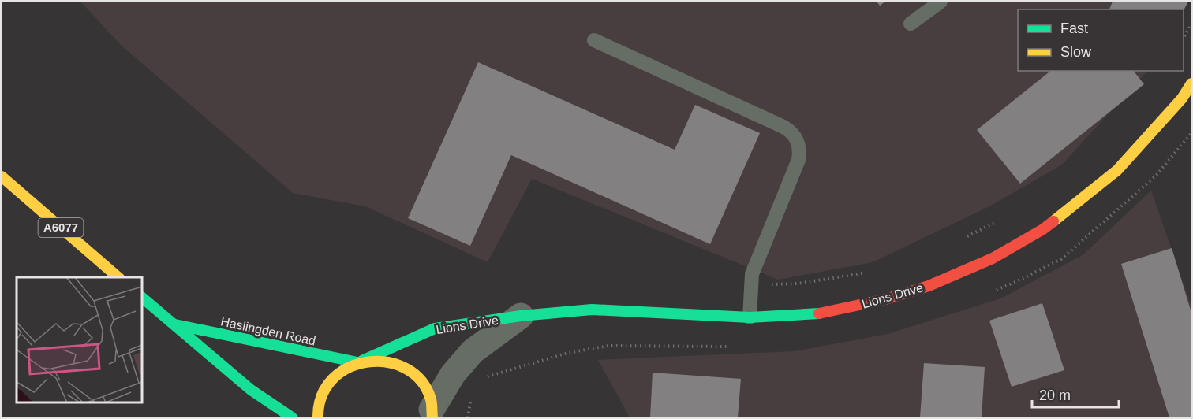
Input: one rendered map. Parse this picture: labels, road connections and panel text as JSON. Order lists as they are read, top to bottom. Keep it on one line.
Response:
{"streets":{"main road":["A6077","Lions Drive","Haslingden Road"]},"crossings":[["Lions Drive","Haslingden Road"]],"legend":["Fast","Slow"],"scale_bar":"20 m"}
